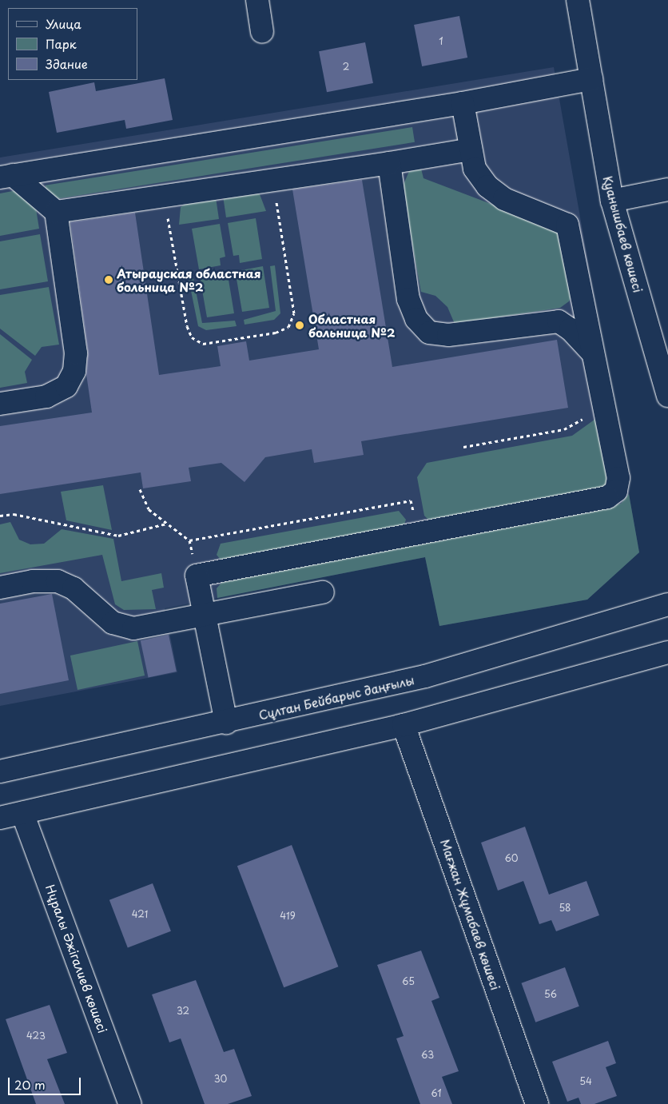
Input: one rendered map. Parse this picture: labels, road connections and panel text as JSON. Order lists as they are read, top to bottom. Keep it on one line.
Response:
{"streets":{"main road":["Қуанышбаев көшесі","Сұлтан Бейбарыс даңғылы","Мағжан Жұмабаев көшесі","Нұралы Әжiгалиев көшесi"]},"places":["Атырауская областная больница №2","Областная больница №2"],"house_numbers":["1","2","60","58","421","419","65","56","32","423","63","30","54","61"],"legend":["Улица","Парк","Здание"],"scale_bar":"20 m"}
